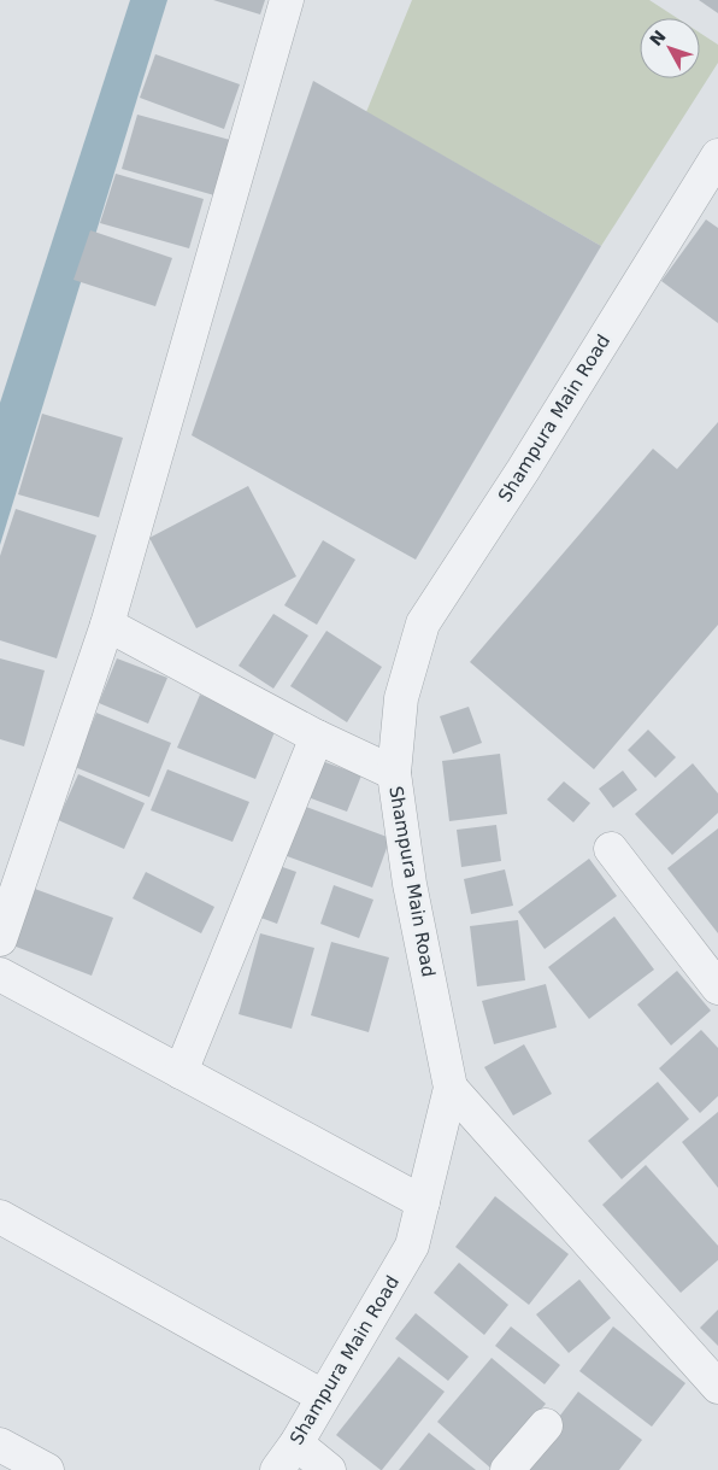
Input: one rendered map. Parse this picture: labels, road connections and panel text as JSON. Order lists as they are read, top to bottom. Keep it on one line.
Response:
{"streets":{"street":["Shampura Main Road"]},"north":"top left"}
